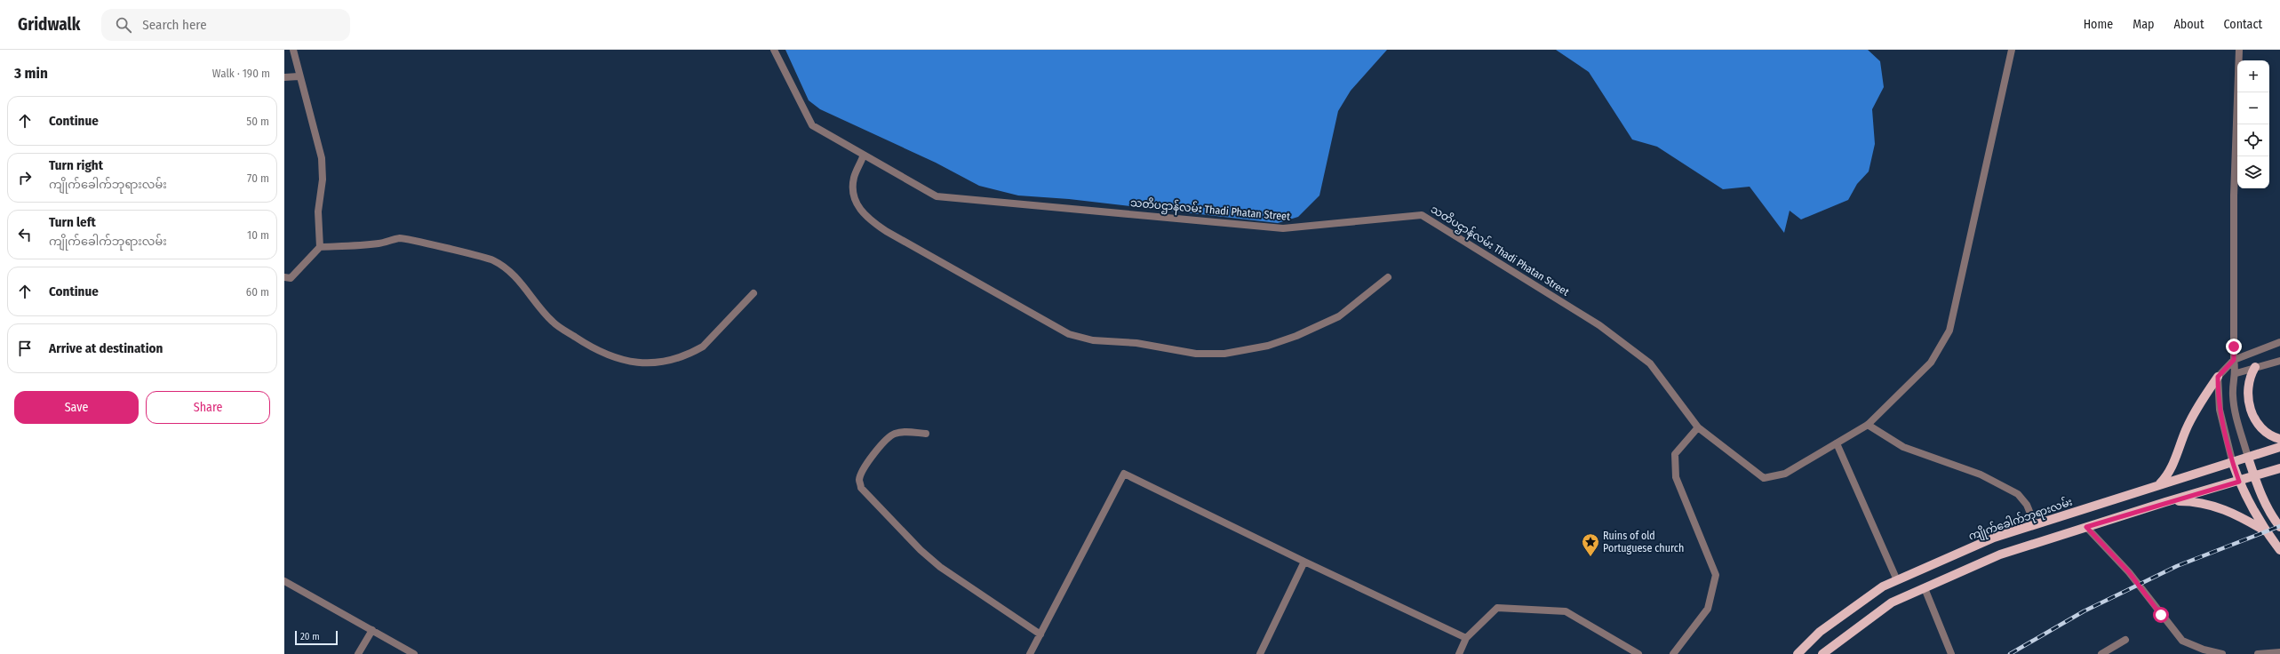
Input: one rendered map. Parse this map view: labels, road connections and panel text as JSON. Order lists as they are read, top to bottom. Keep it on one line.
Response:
{"streets":{"main road":["ကျိုက်ခေါက်ဘုရားလမ်း"],"street":["သတိပဌာန်လမ်း Thadi Phatan Street"]},"places":{"place":["Ruins of old Portuguese church"]},"scale_bar":"20 m","page":{"header":"Gridwalk","search":"Search here","nav":["Home","Map","About","Contact"],"heading":["3 min","Walk · 190 m"],"map_buttons":["+","−"],"list":[["Continue","50 m"],["Turn right","ကျိုက်ခေါက်ဘုရားလမ်း","70 m"],["Turn left","ကျိုက်ခေါက်ဘုရားလမ်း","10 m"],["Continue","60 m"],"Arrive at destination"],"buttons":["Save","Share"],"scale":"20 m"}}
